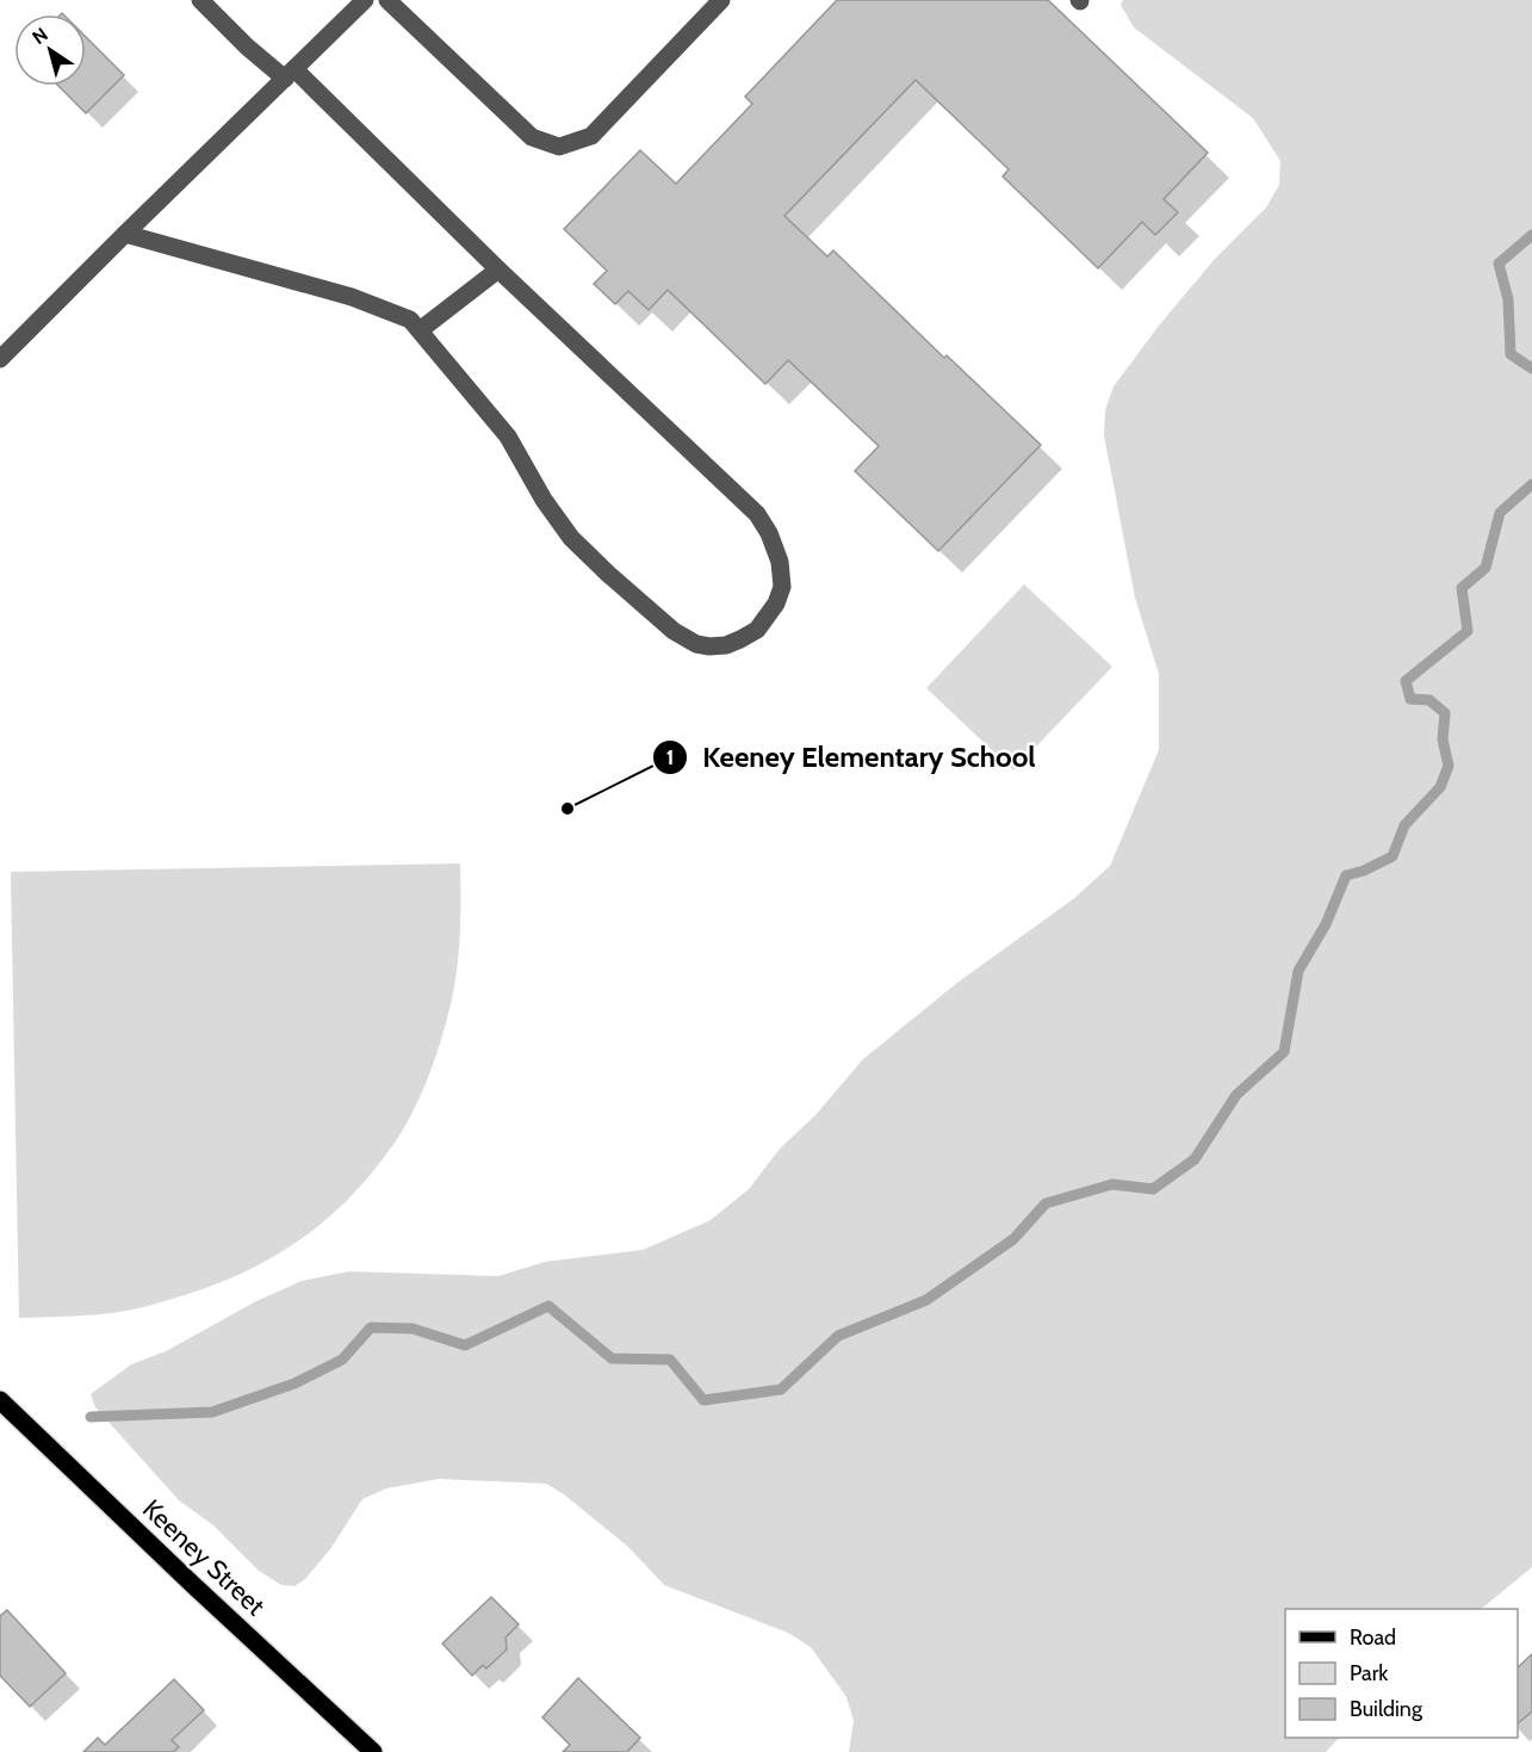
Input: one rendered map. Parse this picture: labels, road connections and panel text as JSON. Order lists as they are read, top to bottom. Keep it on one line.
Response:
{"streets":{"main road":["Keeney Street"]},"places":["Keeney Elementary School"],"legend":["Road","Park","Building"],"north":"top left"}
